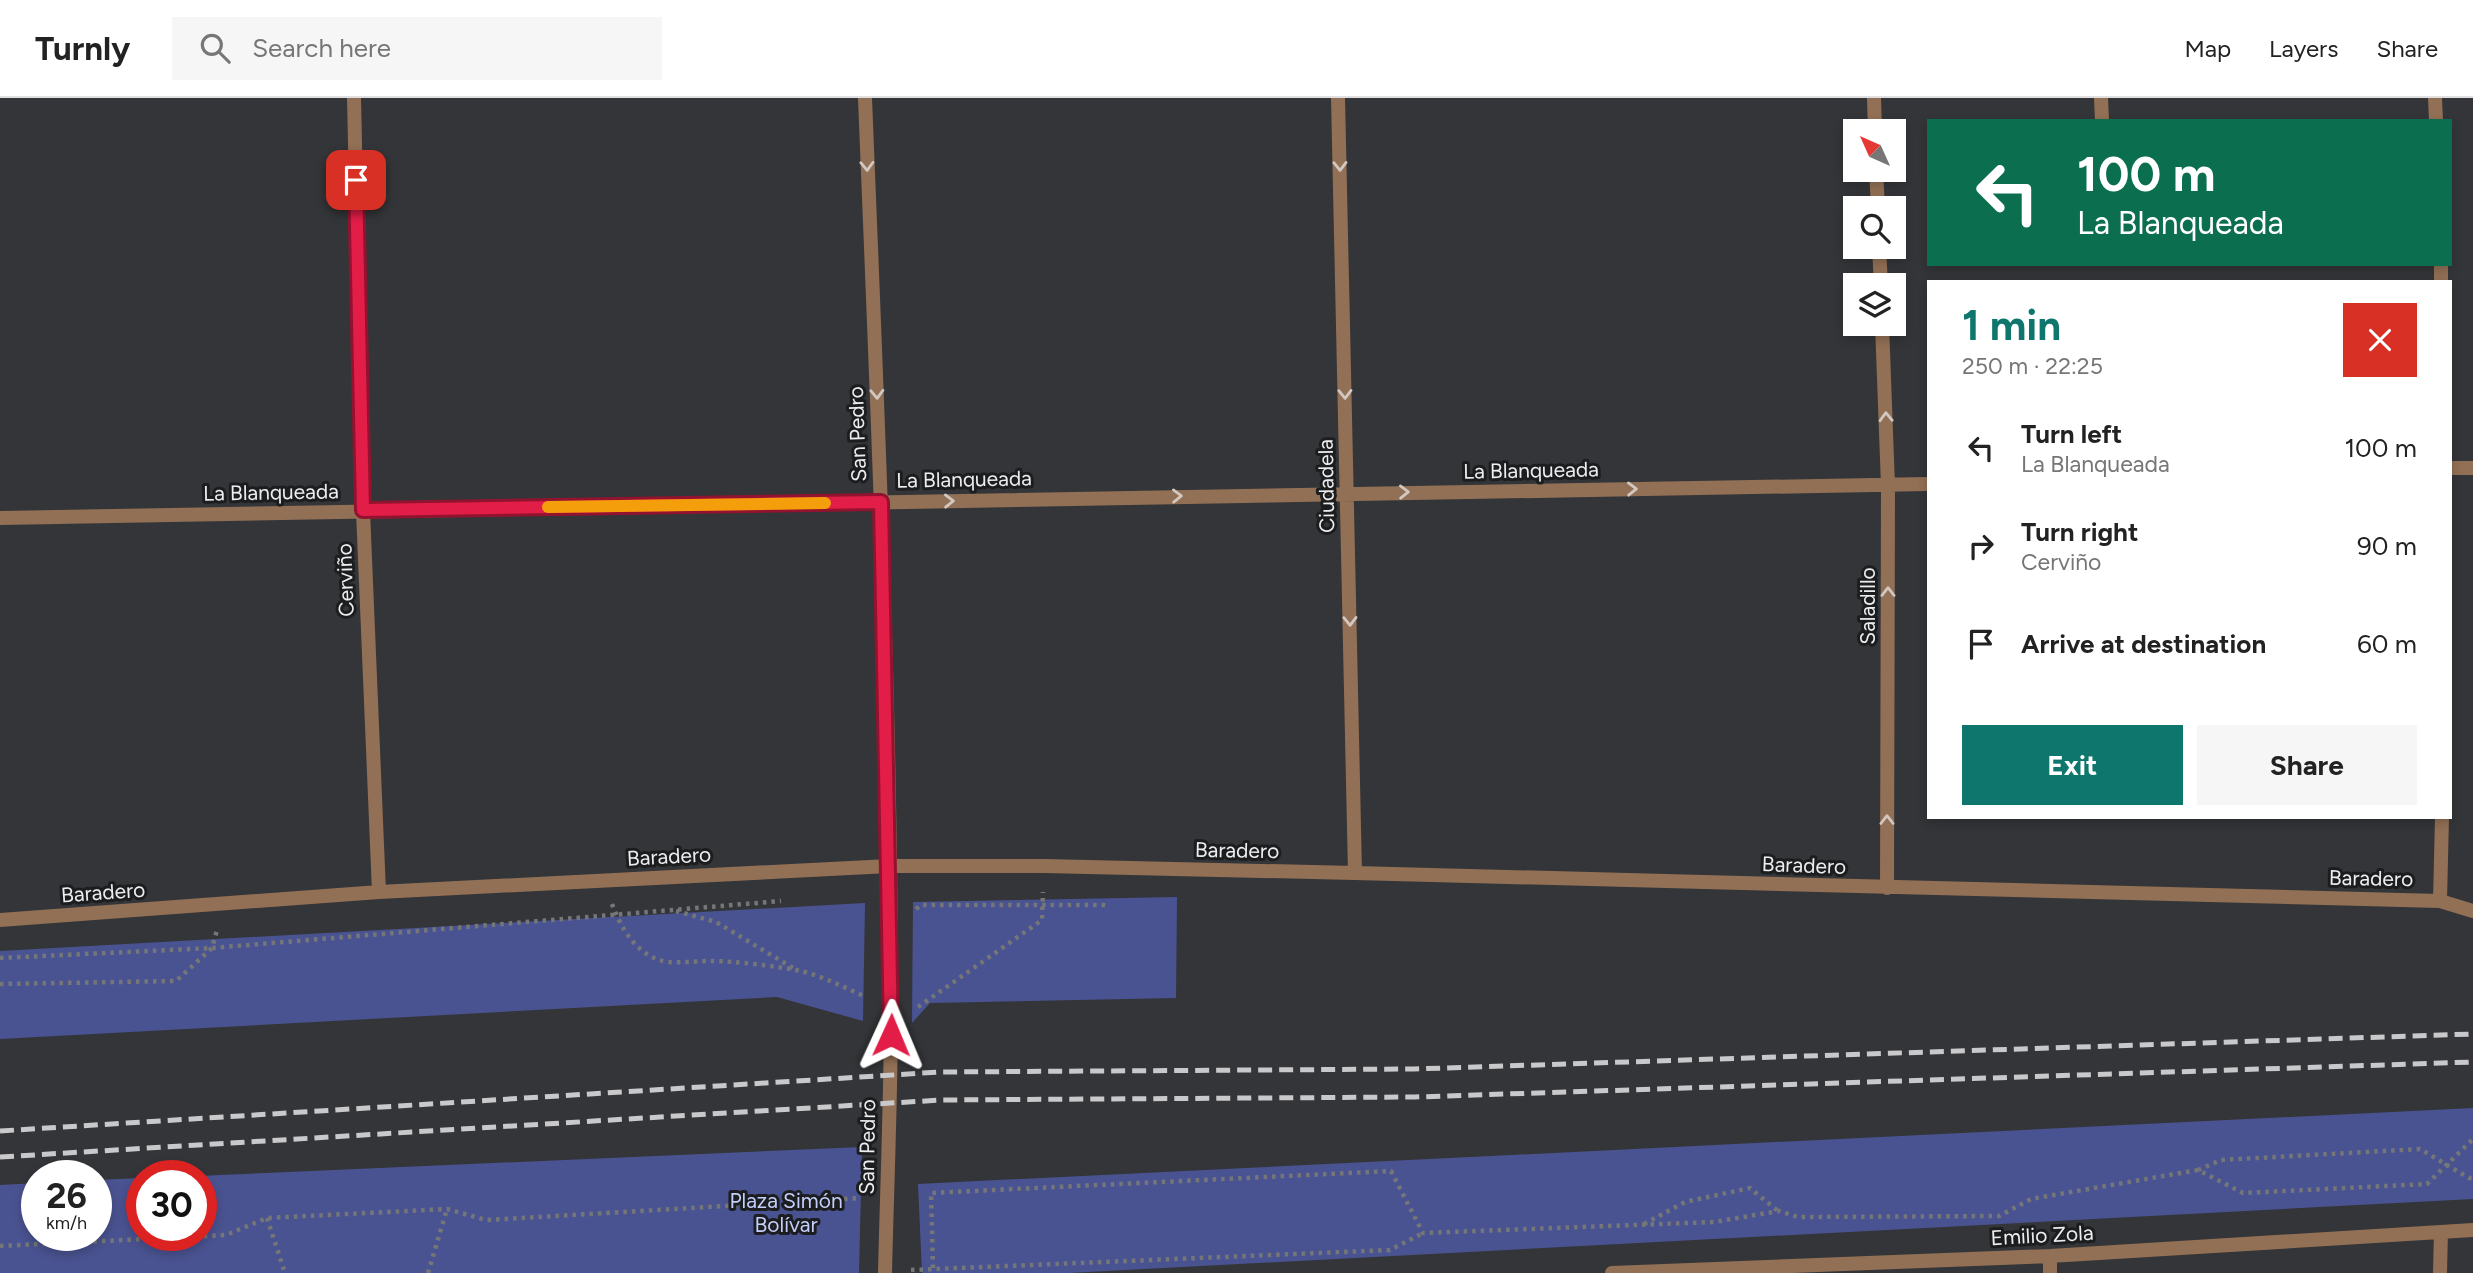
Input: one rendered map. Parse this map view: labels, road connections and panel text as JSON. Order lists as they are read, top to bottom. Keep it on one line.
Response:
{"streets":{"street":["San Pedro","La Blanqueada","Ciudadela","Cerviño","Saladillo","Baradero","Emilio Zola"]},"crossings":[["San Pedro","La Blanqueada"],["San Pedro","Baradero"],["La Blanqueada","Ciudadela"],["La Blanqueada","Cerviño"],["La Blanqueada","Saladillo"],["Ciudadela","Baradero"],["Cerviño","Baradero"],["Saladillo","Baradero"]],"one_way":["La Blanqueada","Ciudadela","Saladillo"],"parks":["Plaza Simón Bolívar"],"north":"top left","page":{"header":"Turnly","search":"Search here","nav":["Map","Layers","Share"],"turn":["100 m","La Blanqueada"],"heading":["1 min","250 m · 22:25"],"list":[{"name":"Turn left","note":"La Blanqueada","value":"100 m"},{"name":"Turn right","note":"Cerviño","value":"90 m"},{"name":"Arrive at destination","value":"60 m"}],"buttons":["Exit","Share"],"speed":"26 km/h","limit":"30"}}
